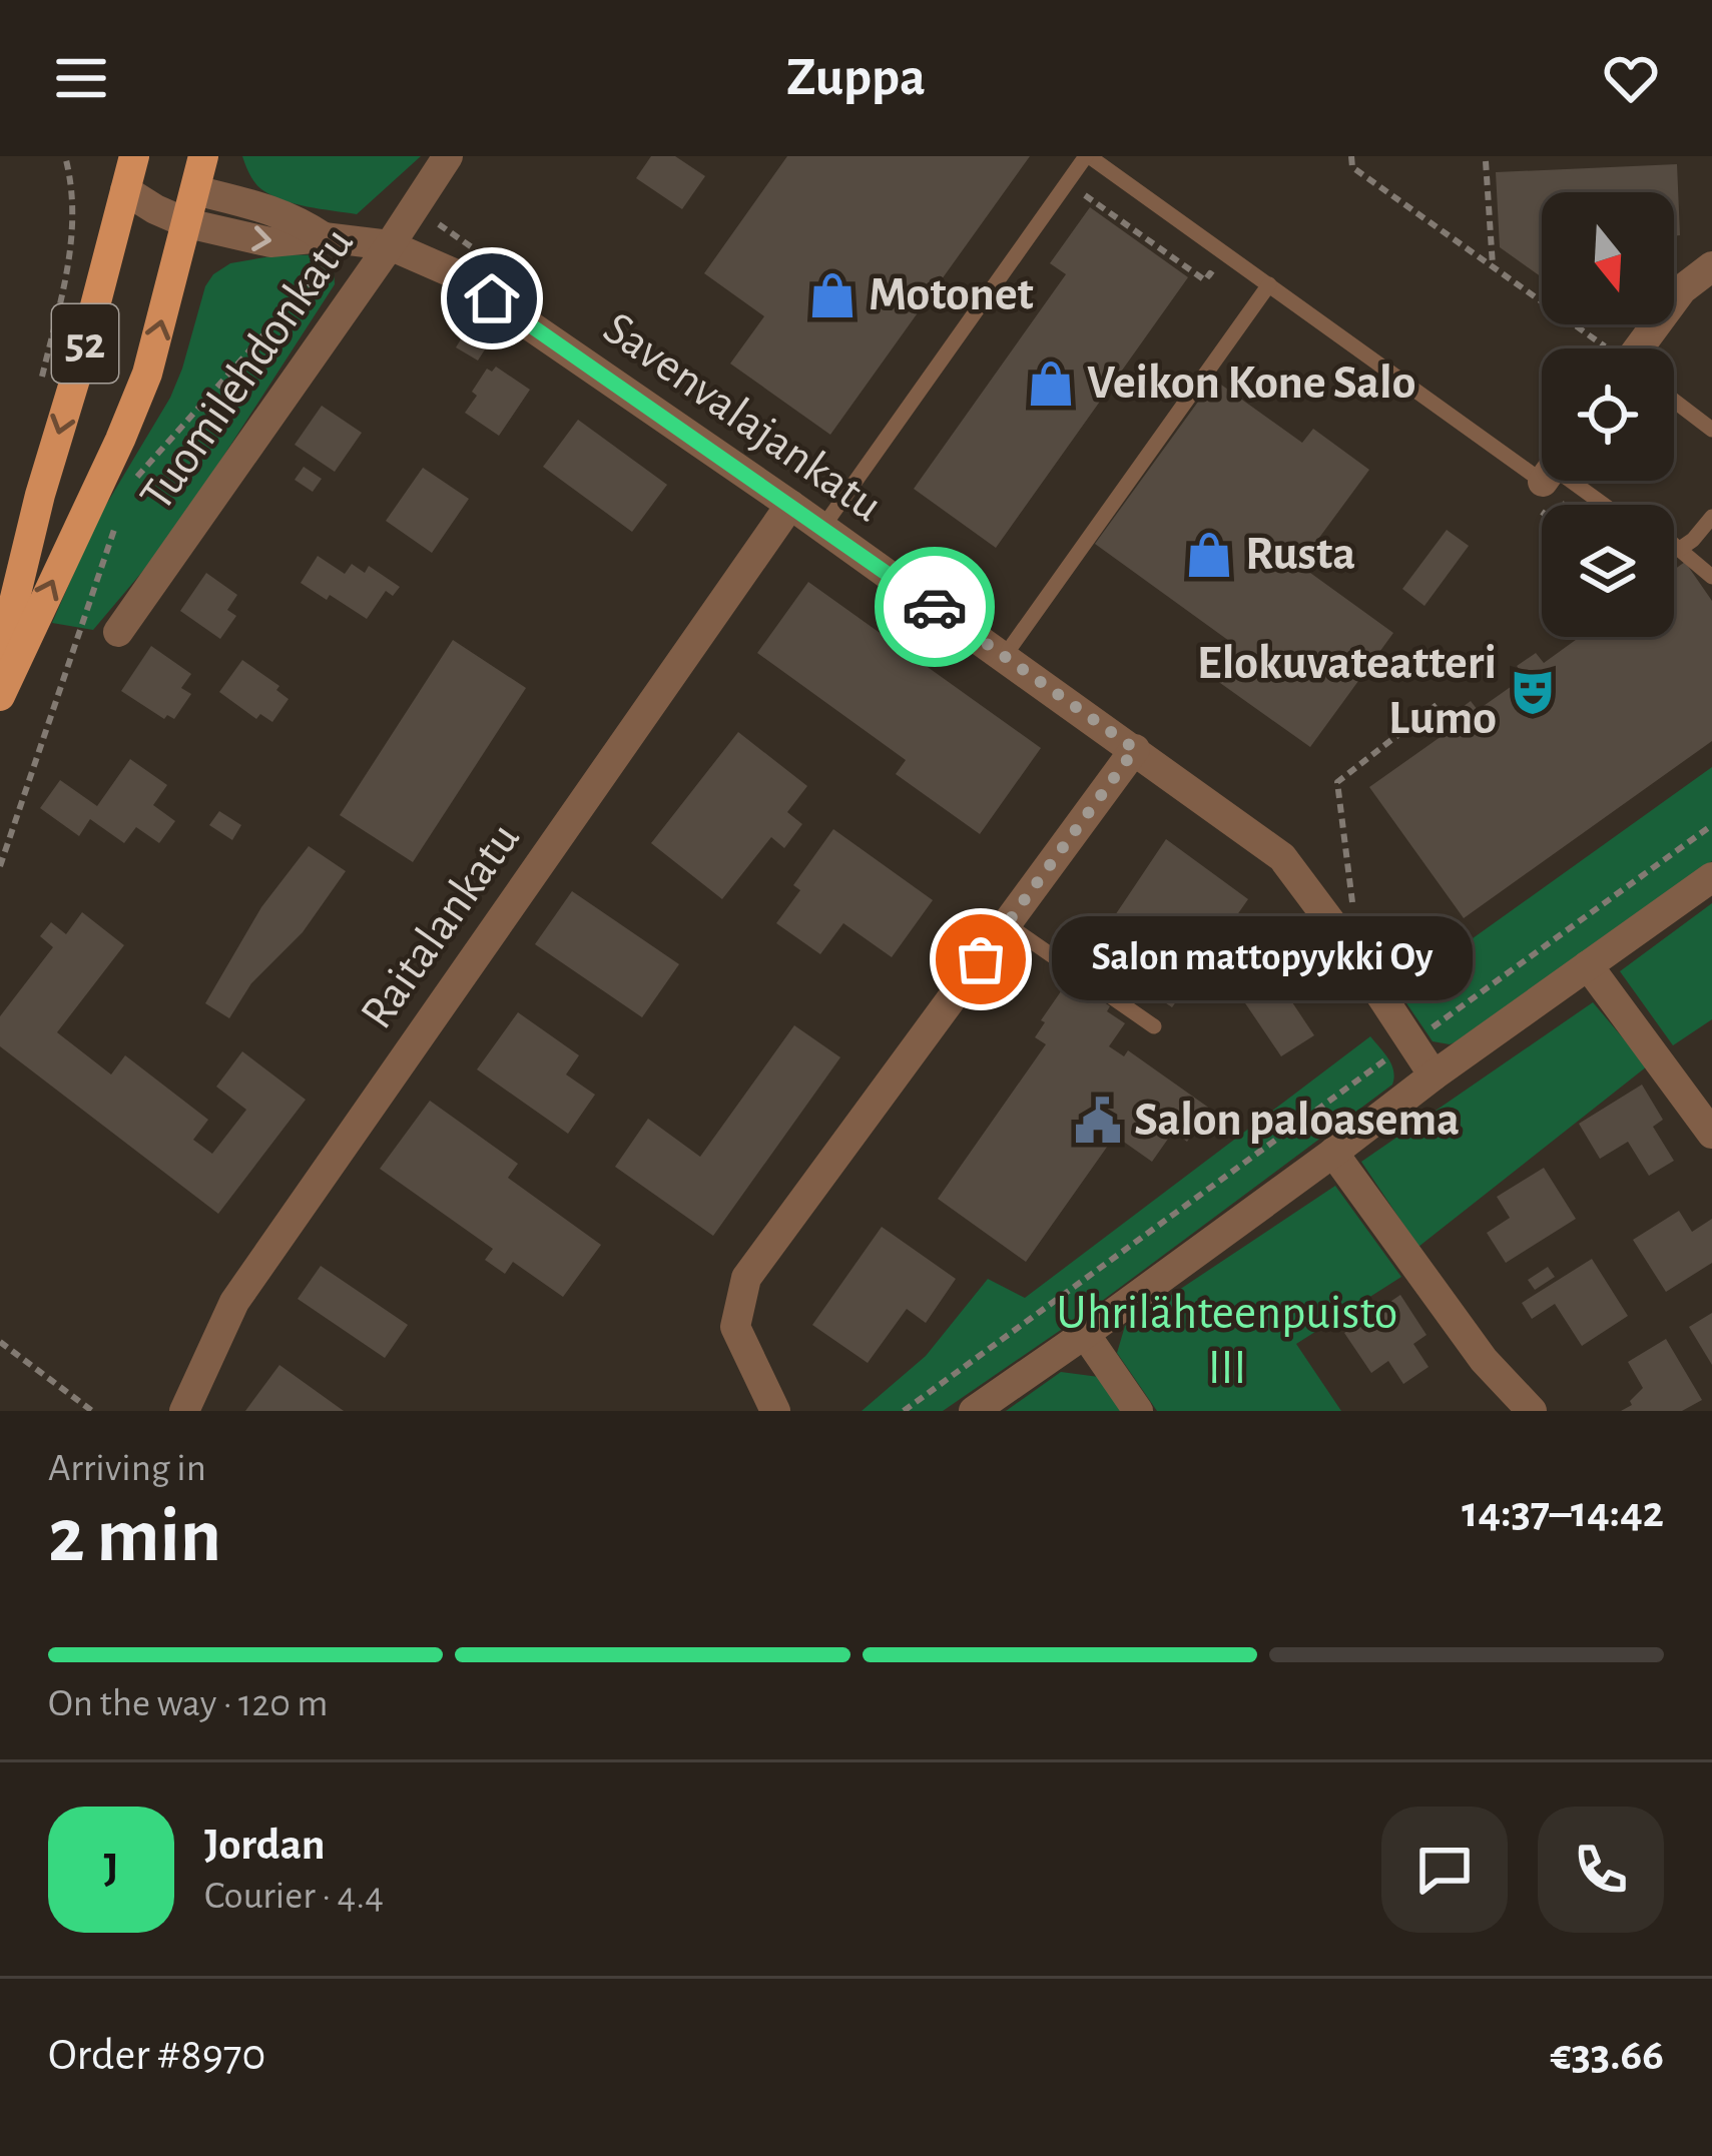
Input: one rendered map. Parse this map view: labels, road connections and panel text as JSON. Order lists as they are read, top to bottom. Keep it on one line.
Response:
{"streets":{"main road":["52"],"street":["Tuomilehdonkatu","Savenvalajankatu","Raitalankatu"]},"crossings":[["52","Savenvalajankatu"],["Tuomilehdonkatu","Savenvalajankatu"],["Savenvalajankatu","Raitalankatu"]],"parks":["Uhrilähteenpuisto III"],"places":{"shop":["Motonet","Veikon Kone Salo","Rusta"],"theatre":["Elokuvateatteri Lumo"],"other":["Salon mattopyykki Oy"],"public building":["Salon paloasema"]},"north":"bottom","page":{"header":"Zuppa","bubble":"Salon mattopyykki Oy","heading":["2 min","Arriving in","14:37–14:42"],"panel":["Jordan","Courier · 4.4","Order #8970","€33.66"],"bar":"On the way · 120 m","round":"J"}}
